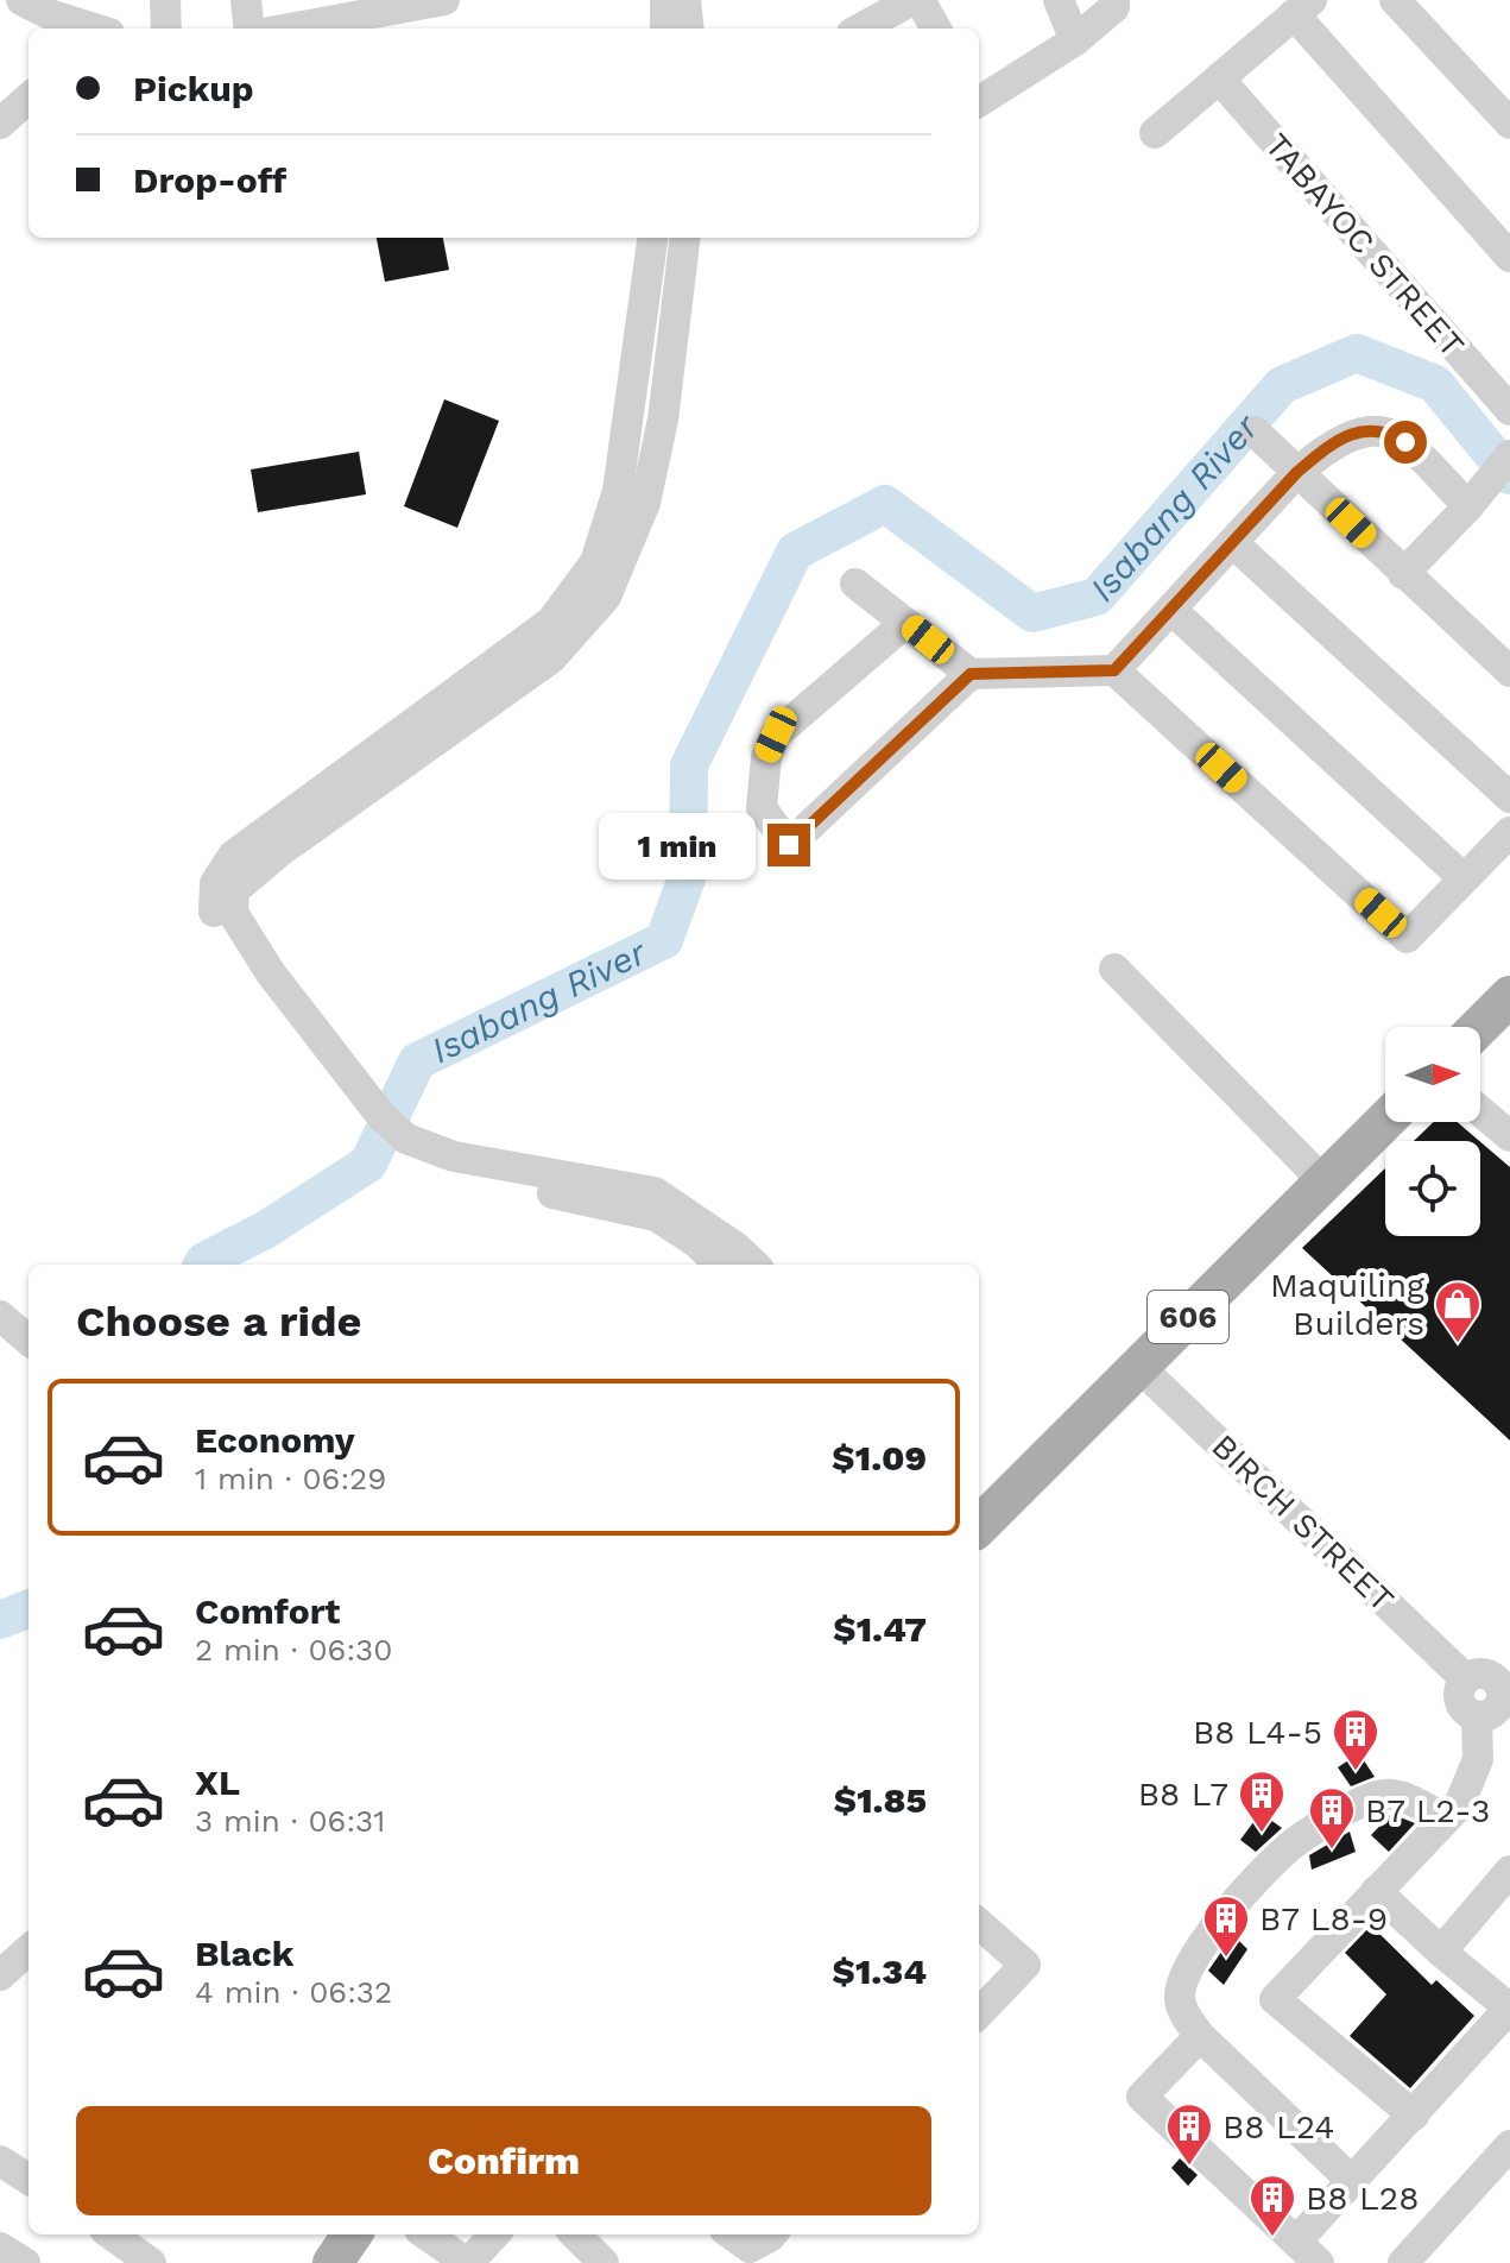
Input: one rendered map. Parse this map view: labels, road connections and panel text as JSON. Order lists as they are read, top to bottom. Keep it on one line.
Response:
{"streets":{"main road":["606"],"street":["TABAYOC STREET","BIRCH STREET"]},"crossings":[["606","BIRCH STREET"]],"water":["Isabang River"],"places":{"shop":["Maquiling Builders"],"building":["B8 L4-5","B8 L7","B7 L2-3","B7 L8-9","B8 L24","B8 L28"]},"north":"right","page":{"banner":["Pickup","Drop-off"],"bubble":"1 min","heading":"Choose a ride","list":[{"name":"Economy","note":"1 min · 06:29","value":"$1.09"},{"name":"Comfort","note":"2 min · 06:30","value":"$1.47"},{"name":"XL","note":"3 min · 06:31","value":"$1.85"},{"name":"Black","note":"4 min · 06:32","value":"$1.34"}],"buttons":"Confirm"}}
